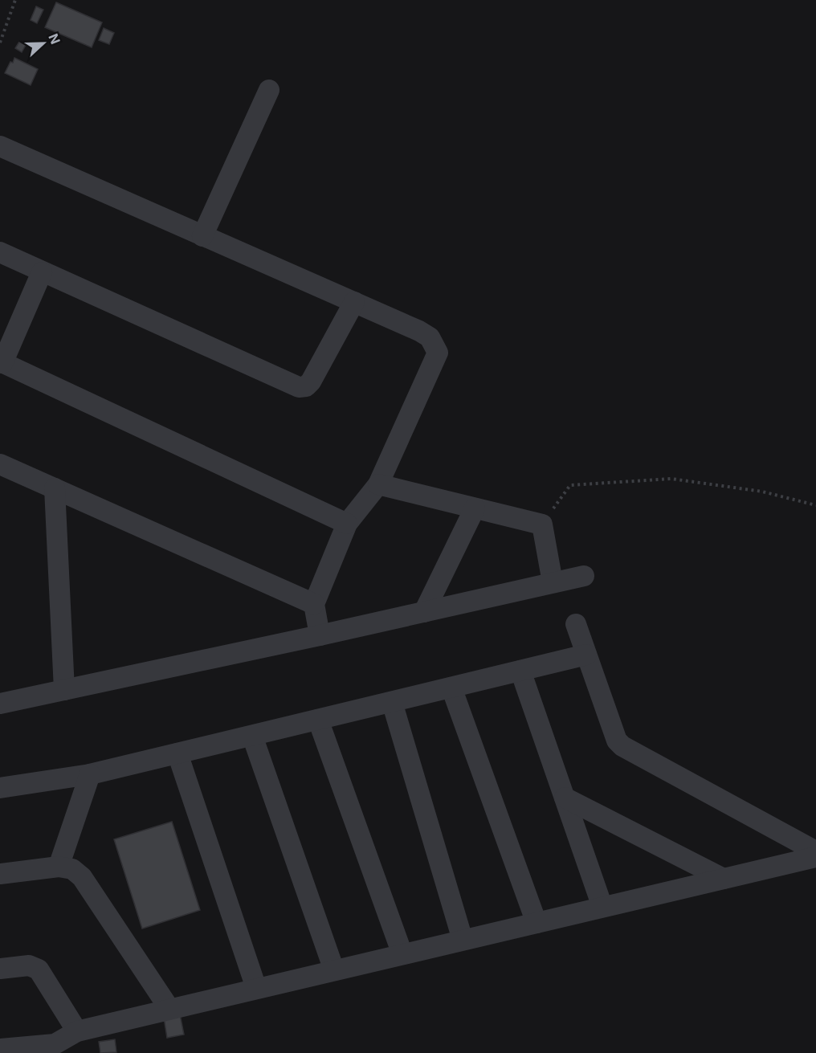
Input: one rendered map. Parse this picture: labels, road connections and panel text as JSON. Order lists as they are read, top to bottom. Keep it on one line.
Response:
{"north":"right"}
